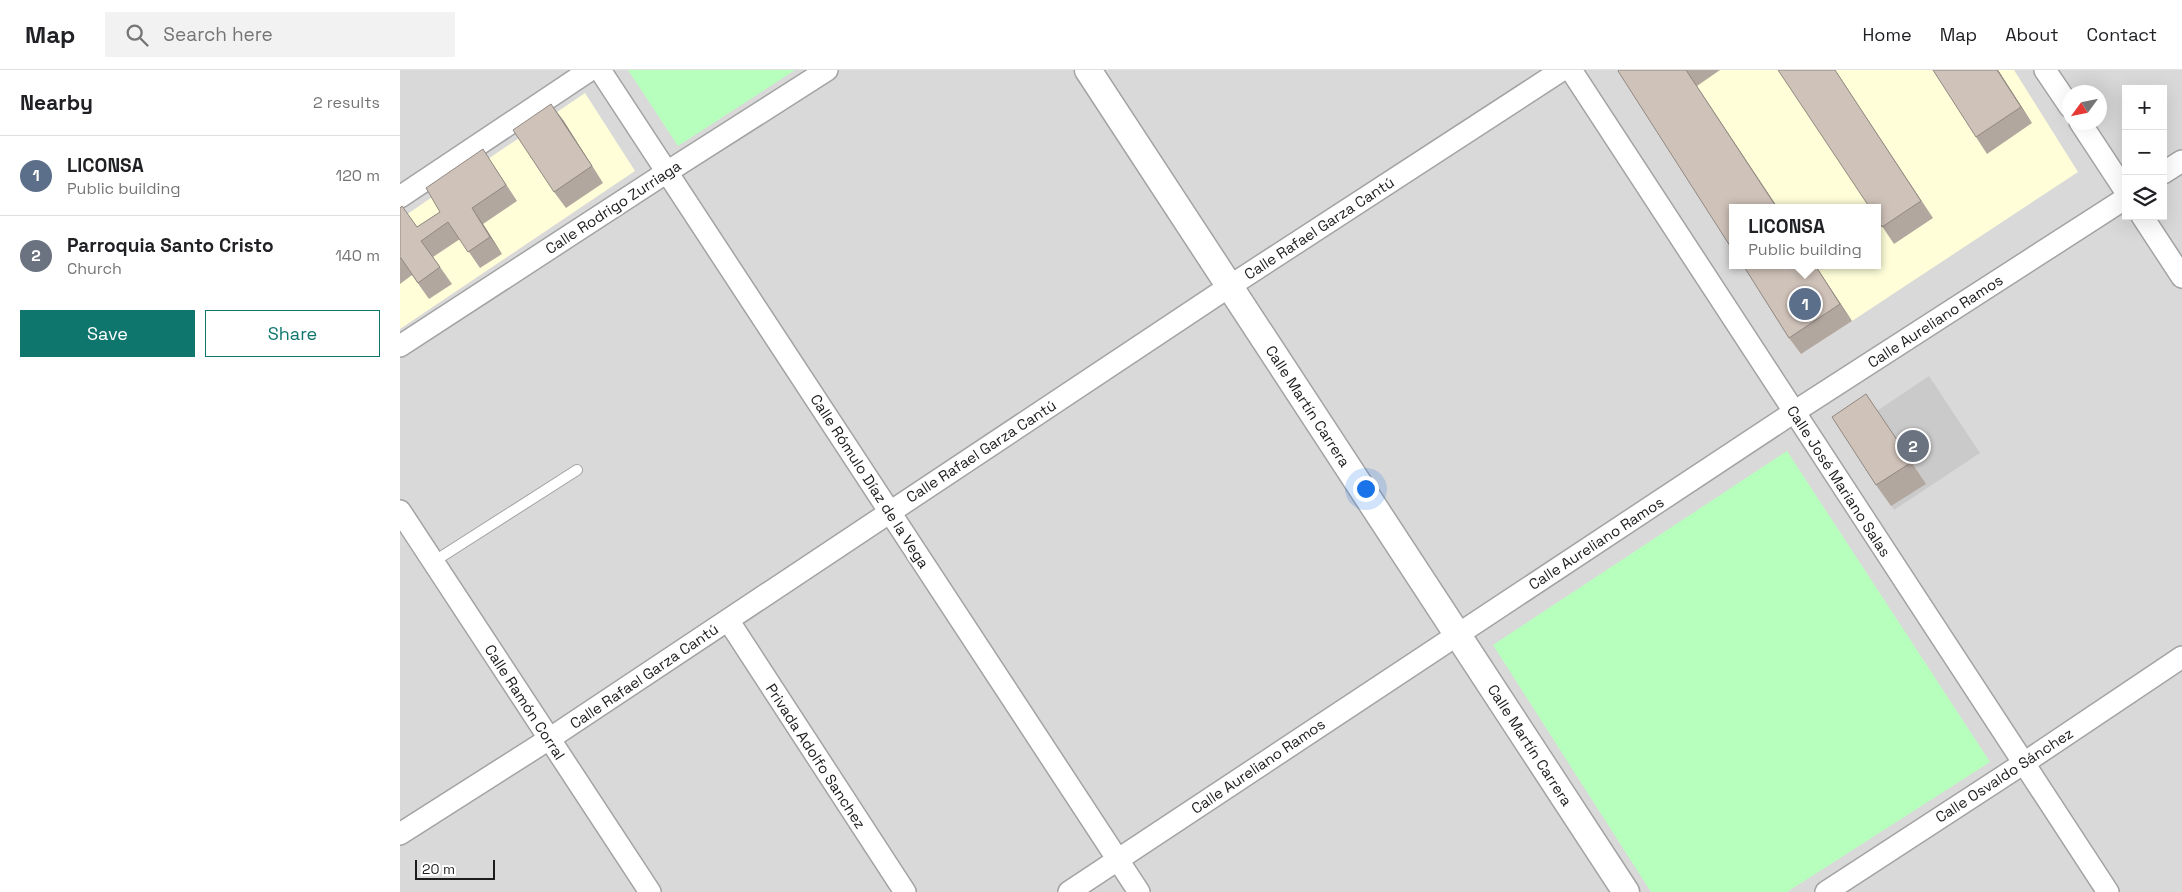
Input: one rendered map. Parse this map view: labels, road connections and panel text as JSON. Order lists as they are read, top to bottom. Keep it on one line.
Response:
{"streets":{"street":["Calle Rodrigo Zurriaga","Calle Rafael Garza Cantú","Calle Aureliano Ramos","Calle Martín Carrera","Calle Rómulo Díaz de la Vega","Calle José Mariano Salas","Calle Ramón Corral","Privada Adolfo Sanchez","Calle Osvaldo Sánchez"]},"crossings":[["Calle Rodrigo Zurriaga","Calle Rómulo Díaz de la Vega"],["Calle Rafael Garza Cantú","Calle Martín Carrera"],["Calle Rafael Garza Cantú","Calle Rómulo Díaz de la Vega"],["Calle Rafael Garza Cantú","Calle Ramón Corral"],["Calle Rafael Garza Cantú","Privada Adolfo Sanchez"],["Calle Aureliano Ramos","Calle Martín Carrera"],["Calle Aureliano Ramos","Calle Rómulo Díaz de la Vega"],["Calle Aureliano Ramos","Calle José Mariano Salas"],["Calle José Mariano Salas","Calle Osvaldo Sánchez"]],"scale_bar":"20 m","north":"bottom left","page":{"header":"Map","search":"Search here","nav":["Home","Map","About","Contact"],"heading":["Nearby","2 results"],"map_buttons":["+","−"],"list":[{"mark":"1","name":"LICONSA","note":"Public building","value":"120 m"},{"mark":"2","name":"Parroquia Santo Cristo","note":"Church","value":"140 m"}],"popup":["LICONSA","Public building"],"pins":["1","2"],"buttons":["Save","Share"],"scale":"20 m"}}
